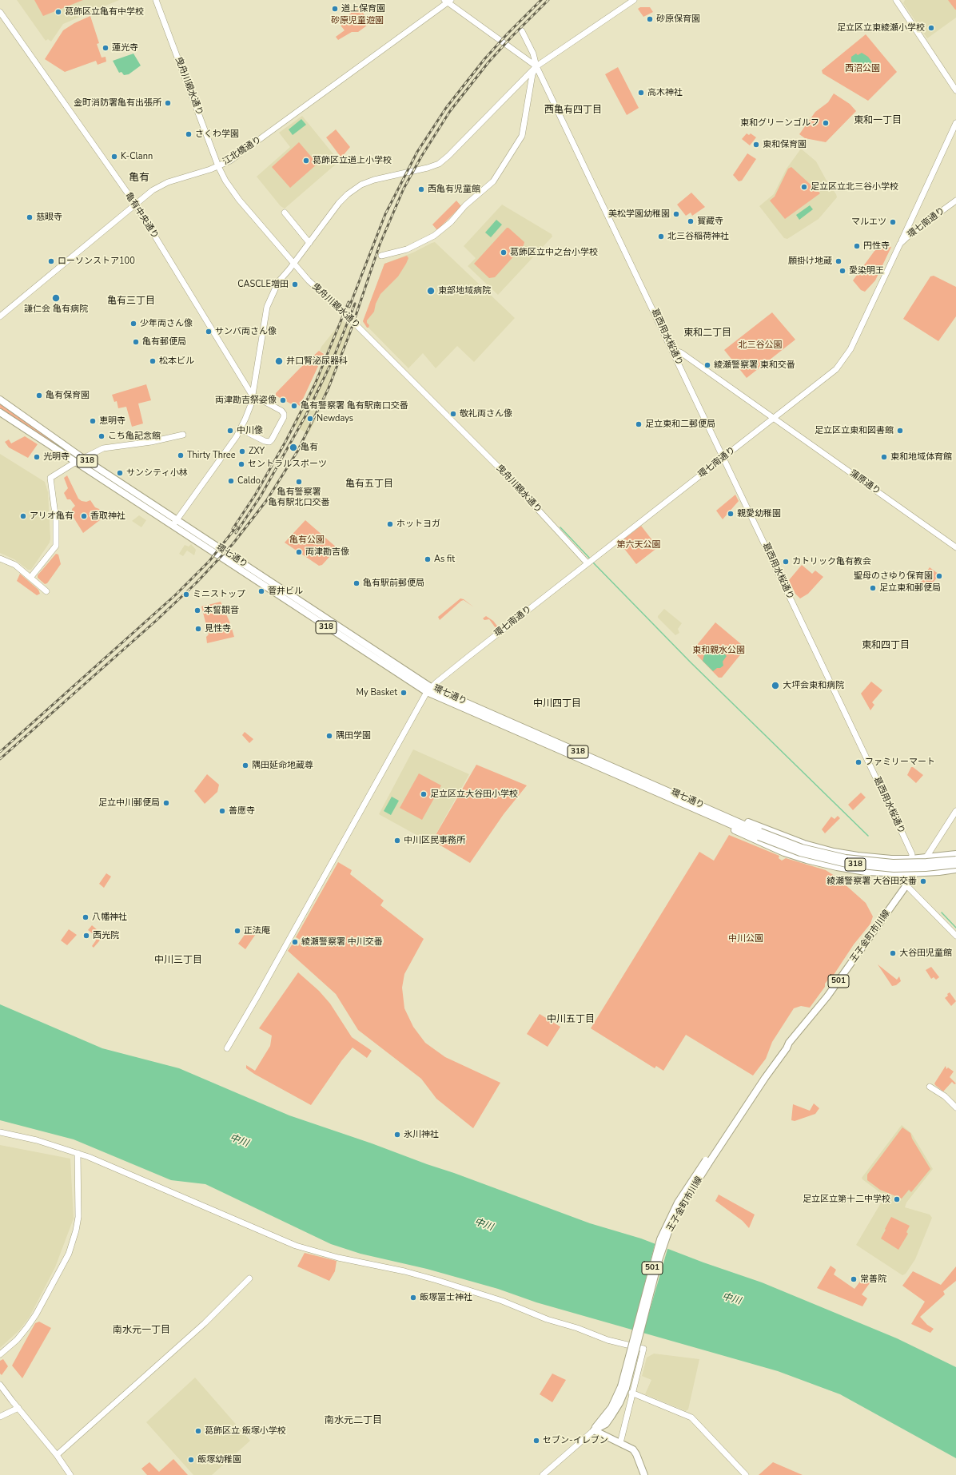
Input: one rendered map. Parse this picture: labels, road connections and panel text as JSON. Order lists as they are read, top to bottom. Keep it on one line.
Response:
{"streets":{"main road":["318","環七通り","王子金町市川線","501"],"street":["曳舟川親水通り","江北橋通り","亀有中央通り","環七南通り","葛西用水桜通り","蒲原通り"]},"crossings":[["曳舟川親水通り","江北橋通り"],["曳舟川親水通り","環七南通り"],["江北橋通り","亀有中央通り"],["環七南通り","葛西用水桜通り"],["環七南通り","蒲原通り"],["環七南通り","環七通り"],["葛西用水桜通り","318"],["葛西用水桜通り","蒲原通り"],["葛西用水桜通り","王子金町市川線"],["318","環七通り"],["318","王子金町市川線"]],"districts":["西亀有四丁目","東和一丁目","亀有","亀有三丁目","東和二丁目","亀有五丁目","東和四丁目","中川四丁目","中川三丁目","中川五丁目","南水元一丁目","南水元二丁目"],"water":["中川"],"parks":["砂原児童遊園","西沼公園","北三谷公園","亀有公園","第六天公園","東和親水公園","中川公園"],"places":["道上保育園","葛飾区立亀有中学校","砂原保育園","足立区立東綾瀬小学校","蓮光寺","高木神社","金町消防署亀有出張所","東和グリーンゴルフ","さくわ学園","東和保育園","K-Clann","葛飾区立道上小学校","足立区立北三谷小学校","西亀有児童館","美松学園幼稚園","慈眼寺","寳藏寺","マルエツ","北三谷稲荷神社","円性寺","葛飾区立中之台小学校","ローソンストア100","願掛け地蔵","愛染明王","CASCLE増田","東部地域病院","謙仁会 亀有病院","少年両さん像","サンバ両さん像","亀有郵便局","松本ビル","井口腎泌尿器科","綾瀬警察署 東和交番","亀有保育園","両津勘吉祭姿像","亀有警察署 亀有駅南口交番","敬礼両さん像","Newdays","恵明寺","足立東和二郵便局","中川像","足立区立東和図書館","こち亀記念館","亀有","ZXY","Thirty Three","光明寺","東和地域体育館","セントラルスポーツ","サンシティ小林","Caldo","亀有警察署 亀有駅北口交番","親愛幼稚園","アリオ亀有","香取神社","ホットヨガ","両津勘吉像","As fit","カトリック亀有教会","聖母のさゆり保育園","亀有駅前郵便局","足立東和郵便局","菅井ビル","ミニストップ","本誓観音","見性寺","大坪会東和病院","My Basket","隅田学園","ファミリーマート","隅田延命地蔵尊","足立区立大谷田小学校","足立中川郵便局","善應寺","中川区民事務所","綾瀬警察署 大谷田交番","八幡神社","正法庵","西光院","綾瀬警察署 中川交番","大谷田児童館","氷川神社","足立区立第十二中学校","常善院","飯塚冨士神社","葛飾区立 飯塚小学校","セブン-イレブン","飯塚幼稚園"]}
